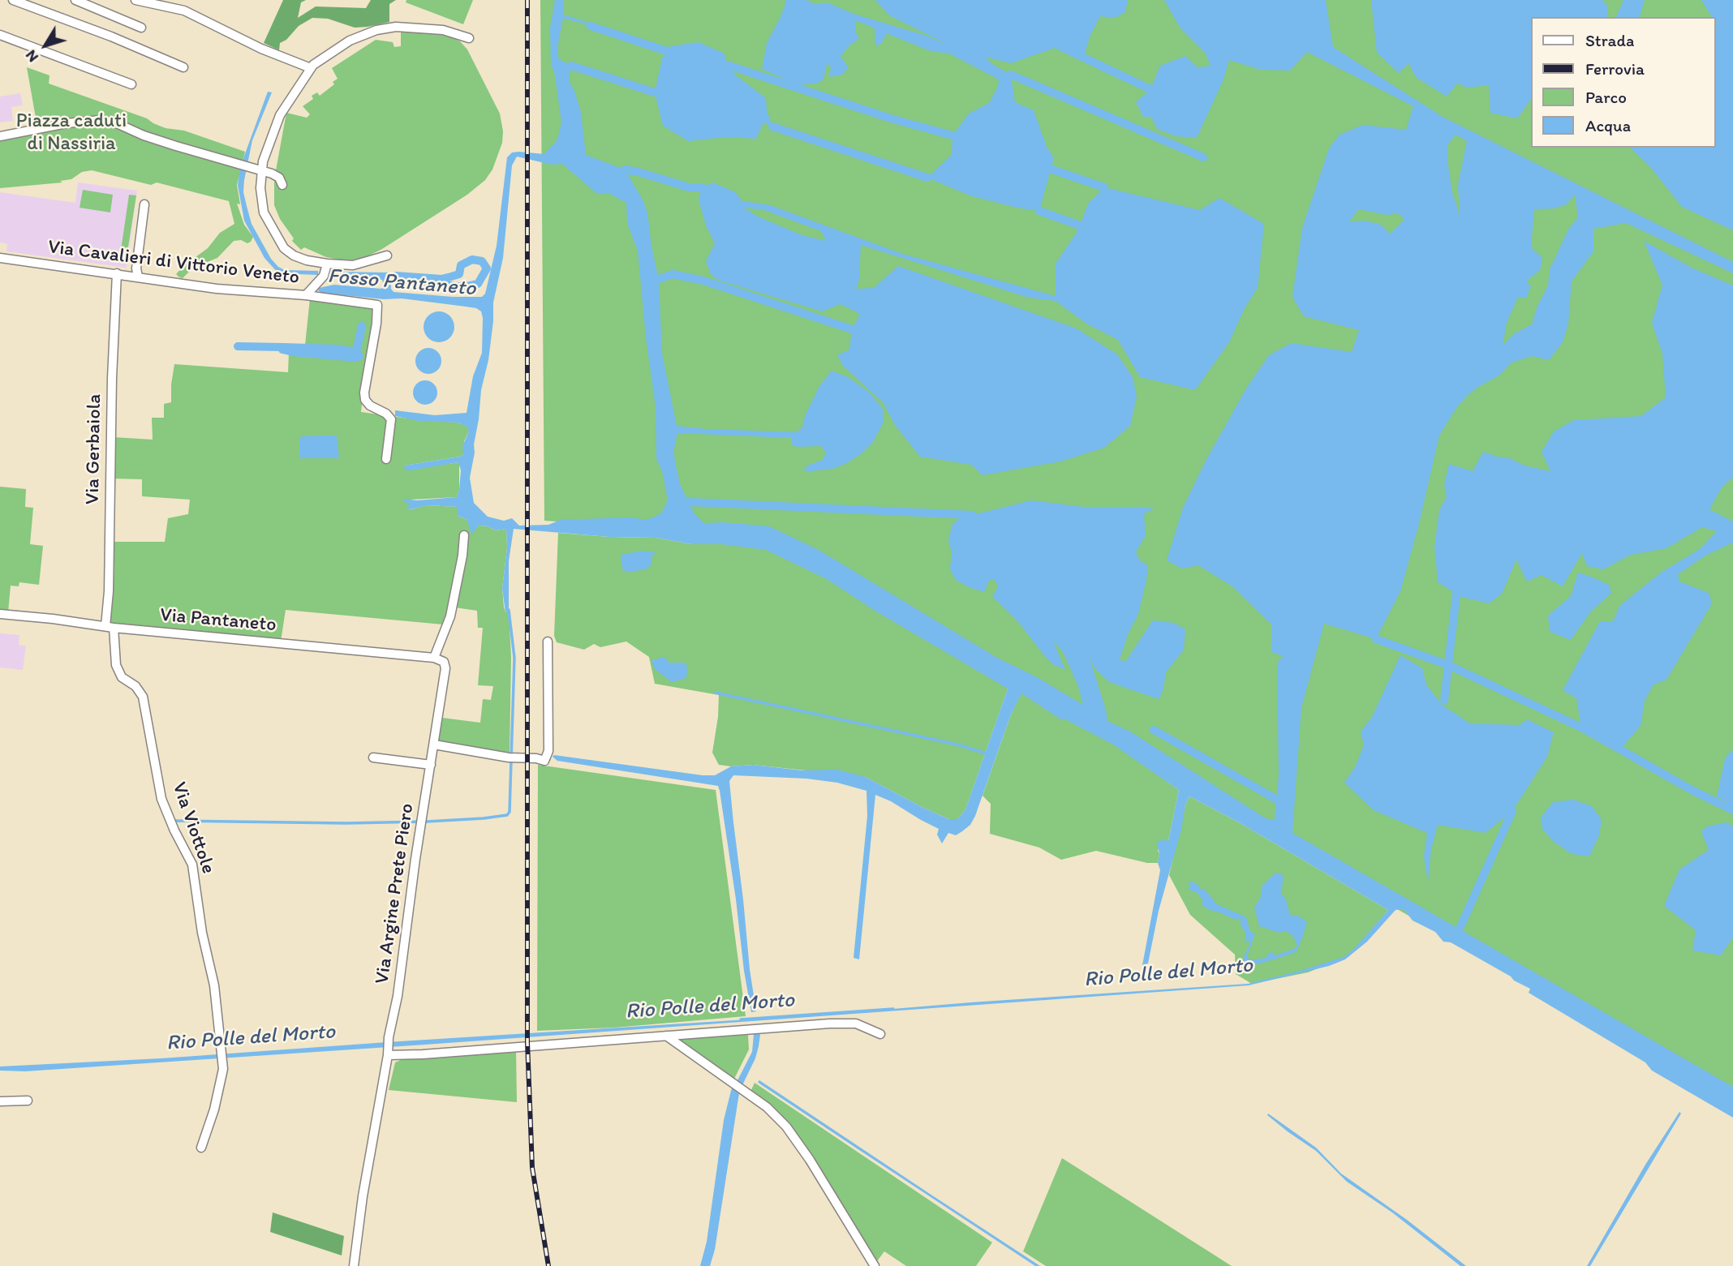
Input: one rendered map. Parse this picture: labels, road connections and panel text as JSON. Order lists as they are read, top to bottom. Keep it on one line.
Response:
{"streets":{"street":["Via Cavalieri di Vittorio Veneto","Via Gerbaiola","Via Pantaneto","Via Viottole","Via Argine Prete Piero"]},"crossings":[["Via Cavalieri di Vittorio Veneto","Via Gerbaiola"],["Via Gerbaiola","Via Pantaneto"],["Via Gerbaiola","Via Viottole"],["Via Pantaneto","Via Viottole"],["Via Pantaneto","Via Argine Prete Piero"]],"water":["Fosso Pantaneto","Rio Polle del Morto"],"parks":["Piazza caduti di Nassiria"],"legend":["Strada","Ferrovia","Parco","Acqua"],"north":"bottom left"}
